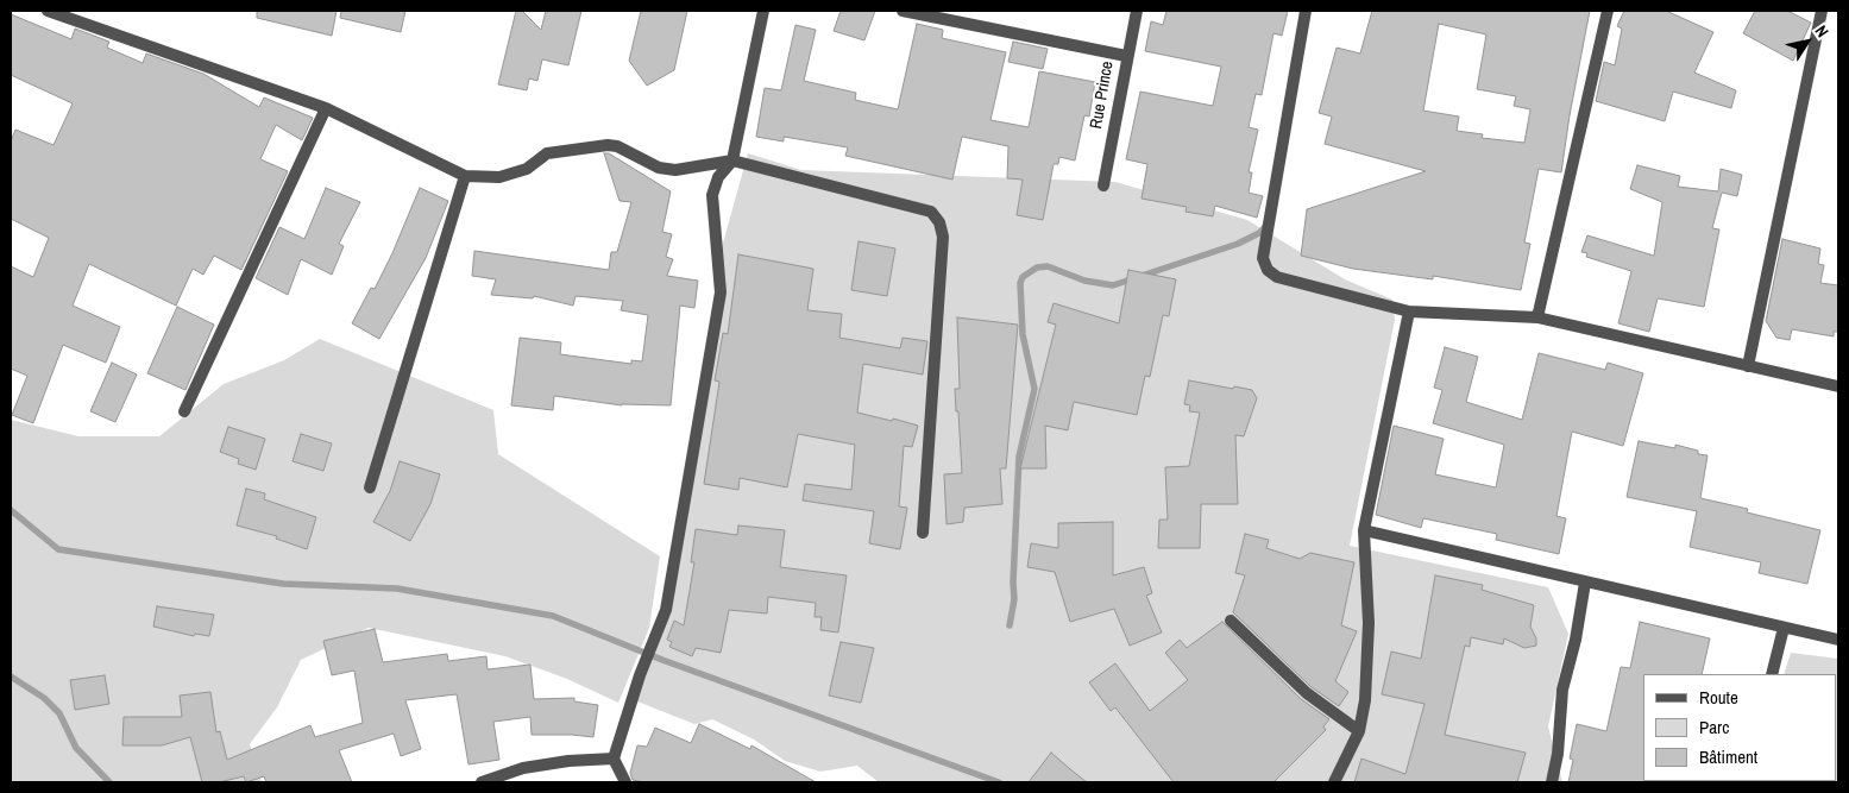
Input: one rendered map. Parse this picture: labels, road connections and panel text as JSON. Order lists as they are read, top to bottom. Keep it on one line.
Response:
{"streets":{"street":["Rue Prince"]},"legend":["Route","Parc","Bâtiment"],"north":"top right"}
